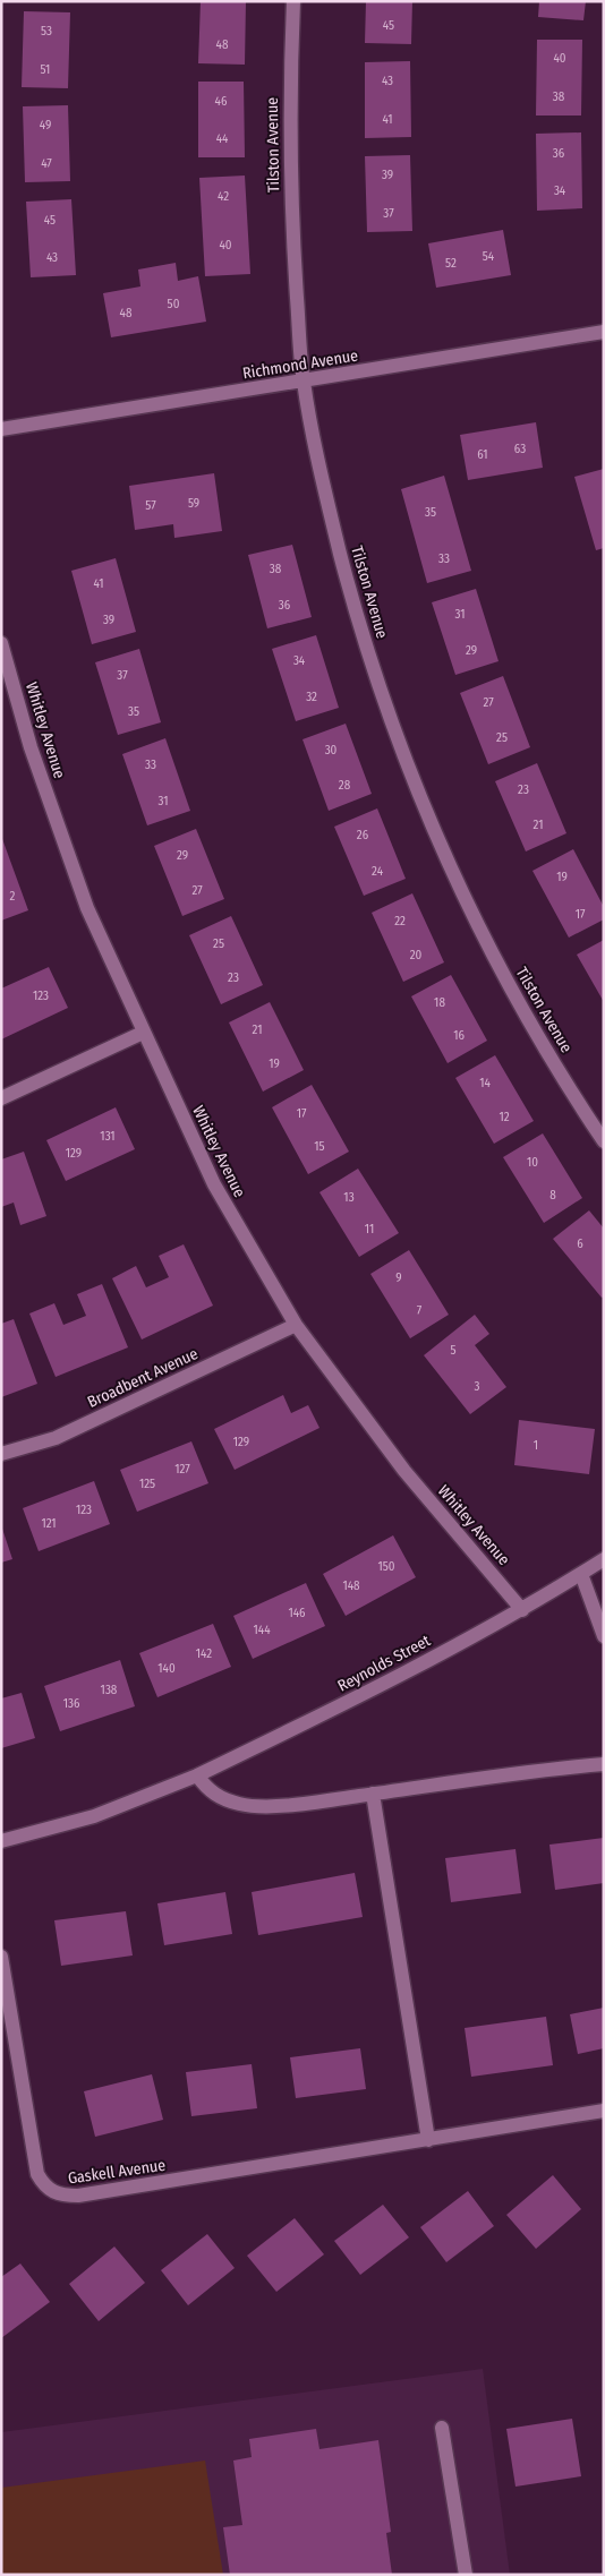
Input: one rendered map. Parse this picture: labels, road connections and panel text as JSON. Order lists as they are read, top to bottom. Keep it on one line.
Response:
{"streets":{"street":["Tilston Avenue","Richmond Avenue","Whitley Avenue","Broadbent Avenue","Reynolds Street","Gaskell Avenue"]},"crossings":[["Tilston Avenue","Richmond Avenue"],["Whitley Avenue","Broadbent Avenue"],["Whitley Avenue","Reynolds Street"]],"house_numbers":["45","53","48","40","51","43","38","46","41","49","44","36","47","39","34","42","37","45","40","54","43","52","50","48","63","61","59","57","35","33","38","41","36","31","39","29","34","37","32","27","35","25","30","33","28","23","31","21","26","29","24","19","27","2","17","22","25","20","23","123","18","21","16","19","14","17","12","131","15","129","10","8","13","11","6","9","7","5","3","129","1","127","125","123","121","150","148","146","144","142","140","138","136"]}
